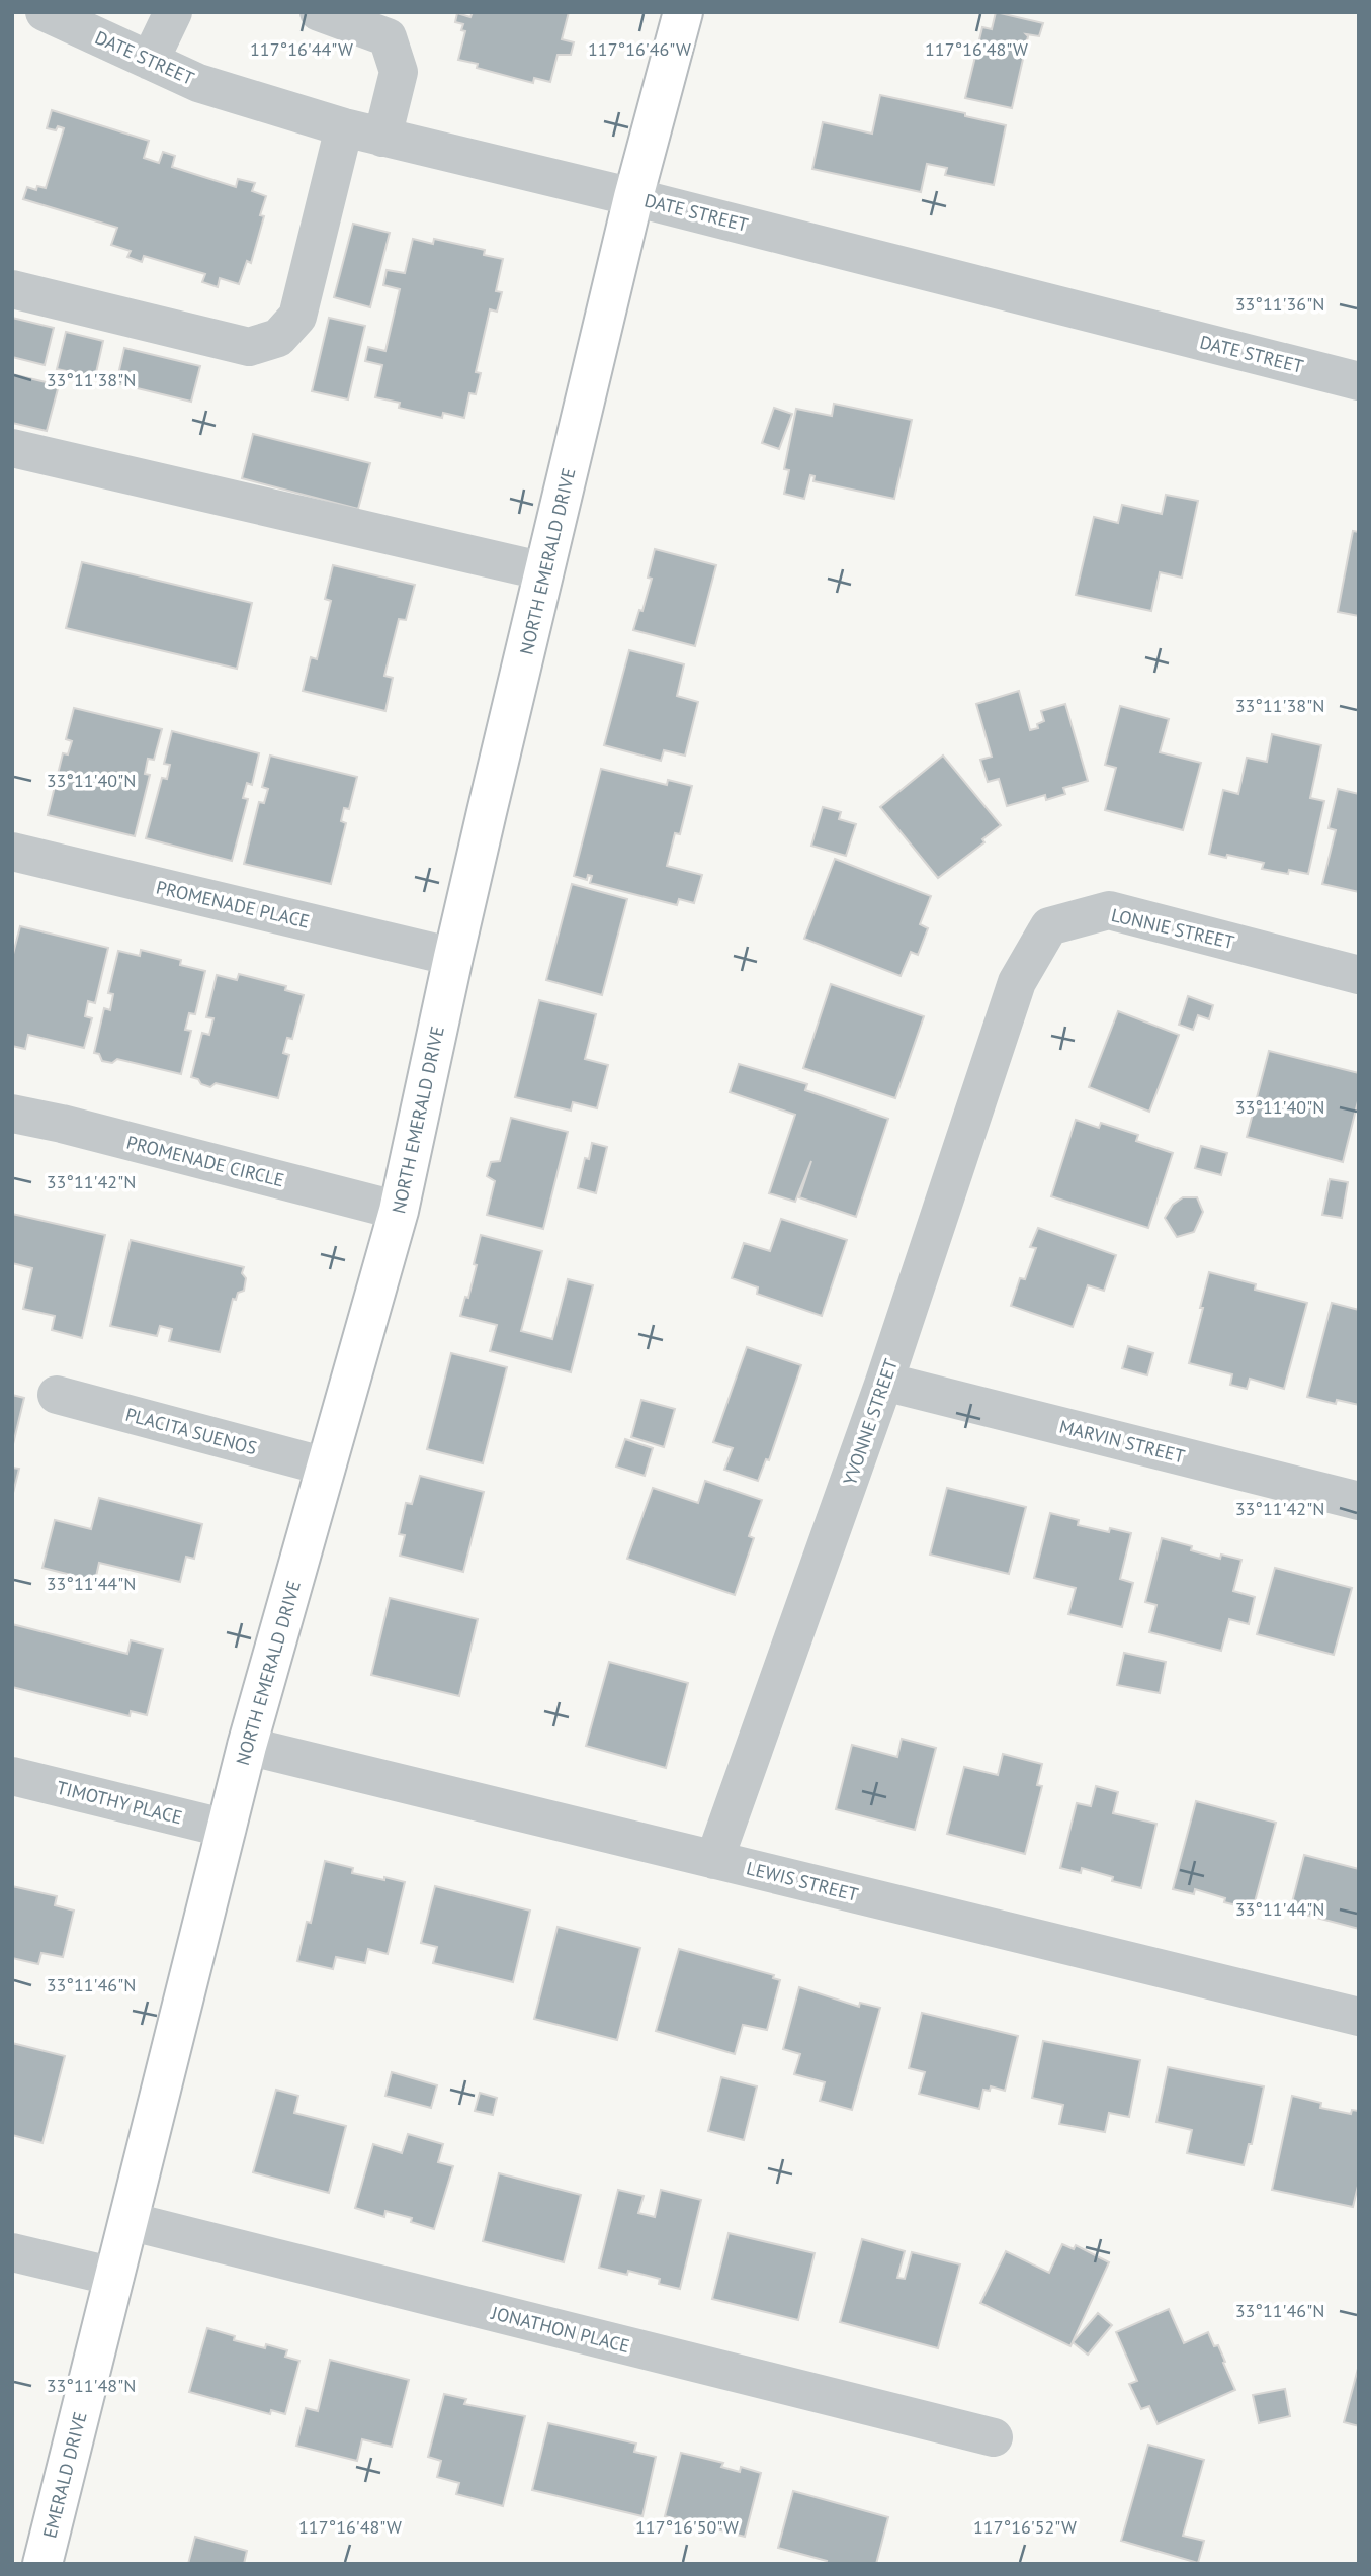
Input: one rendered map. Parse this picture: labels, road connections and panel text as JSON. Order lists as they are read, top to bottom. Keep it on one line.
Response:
{"streets":{"main road":["NORTH EMERALD DRIVE","EMERALD DRIVE"],"street":["DATE STREET","PROMENADE PLACE","LONNIE STREET","PROMENADE CIRCLE","YVONNE STREET","PLACITA SUENOS","MARVIN STREET","TIMOTHY PLACE","LEWIS STREET","JONATHON PLACE"]},"crossings":[["DATE STREET","NORTH EMERALD DRIVE"],["NORTH EMERALD DRIVE","PROMENADE PLACE"],["NORTH EMERALD DRIVE","PROMENADE CIRCLE"],["NORTH EMERALD DRIVE","PLACITA SUENOS"],["NORTH EMERALD DRIVE","TIMOTHY PLACE"],["NORTH EMERALD DRIVE","LEWIS STREET"],["NORTH EMERALD DRIVE","JONATHON PLACE"],["NORTH EMERALD DRIVE","EMERALD DRIVE"],["LONNIE STREET","YVONNE STREET"],["YVONNE STREET","MARVIN STREET"],["YVONNE STREET","LEWIS STREET"],["JONATHON PLACE","EMERALD DRIVE"]],"coordinates":["117°16'44\"W","117°16'46\"W","117°16'48\"W","33°11'36\"N","33°11'38\"N","33°11'40\"N","33°11'42\"N","33°11'44\"N","33°11'46\"N","33°11'48\"N","117°16'50\"W","117°16'52\"W"]}
